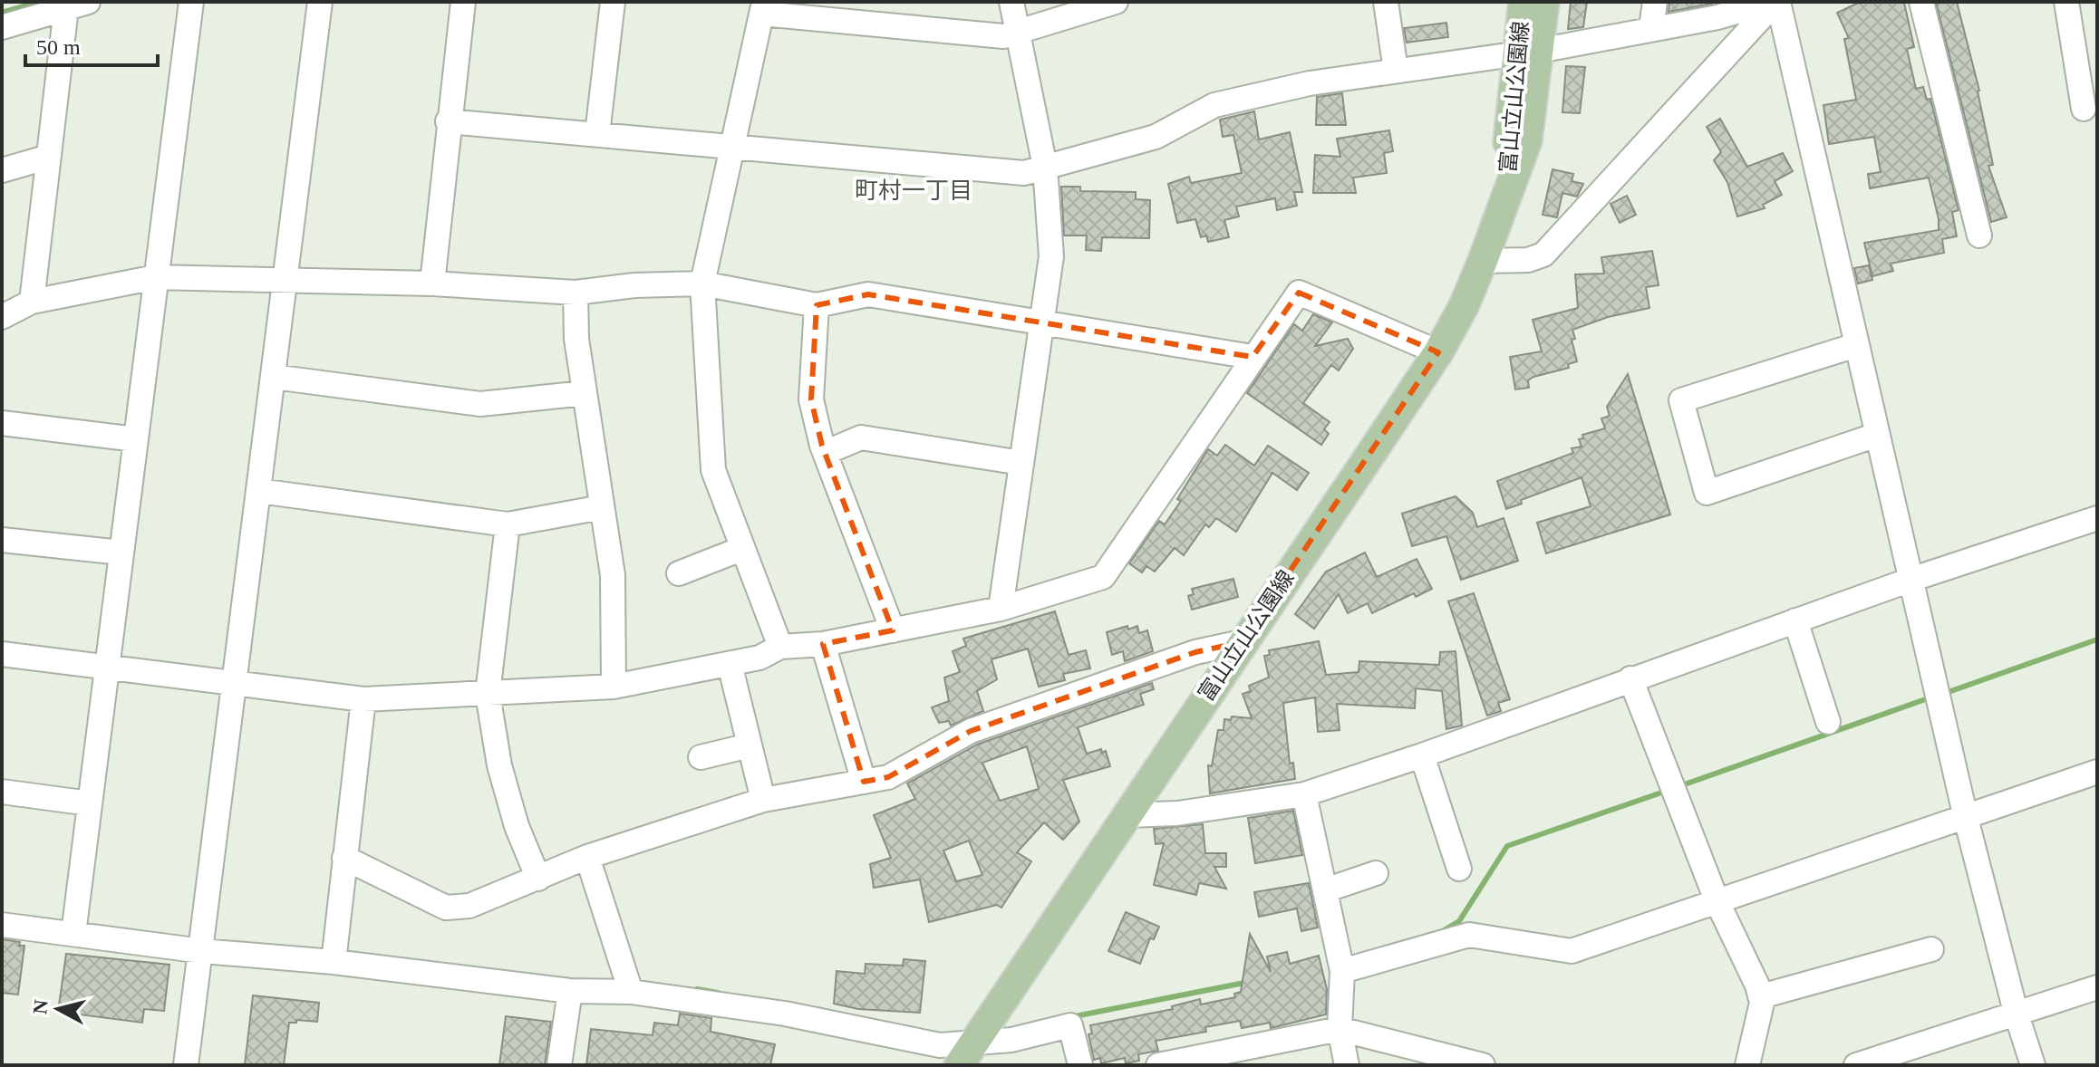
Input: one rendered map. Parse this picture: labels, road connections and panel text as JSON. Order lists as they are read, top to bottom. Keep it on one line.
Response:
{"streets":{"main road":["富山立山公園線"]},"districts":["町村一丁目"],"scale_bar":"50 m","north":"left"}
